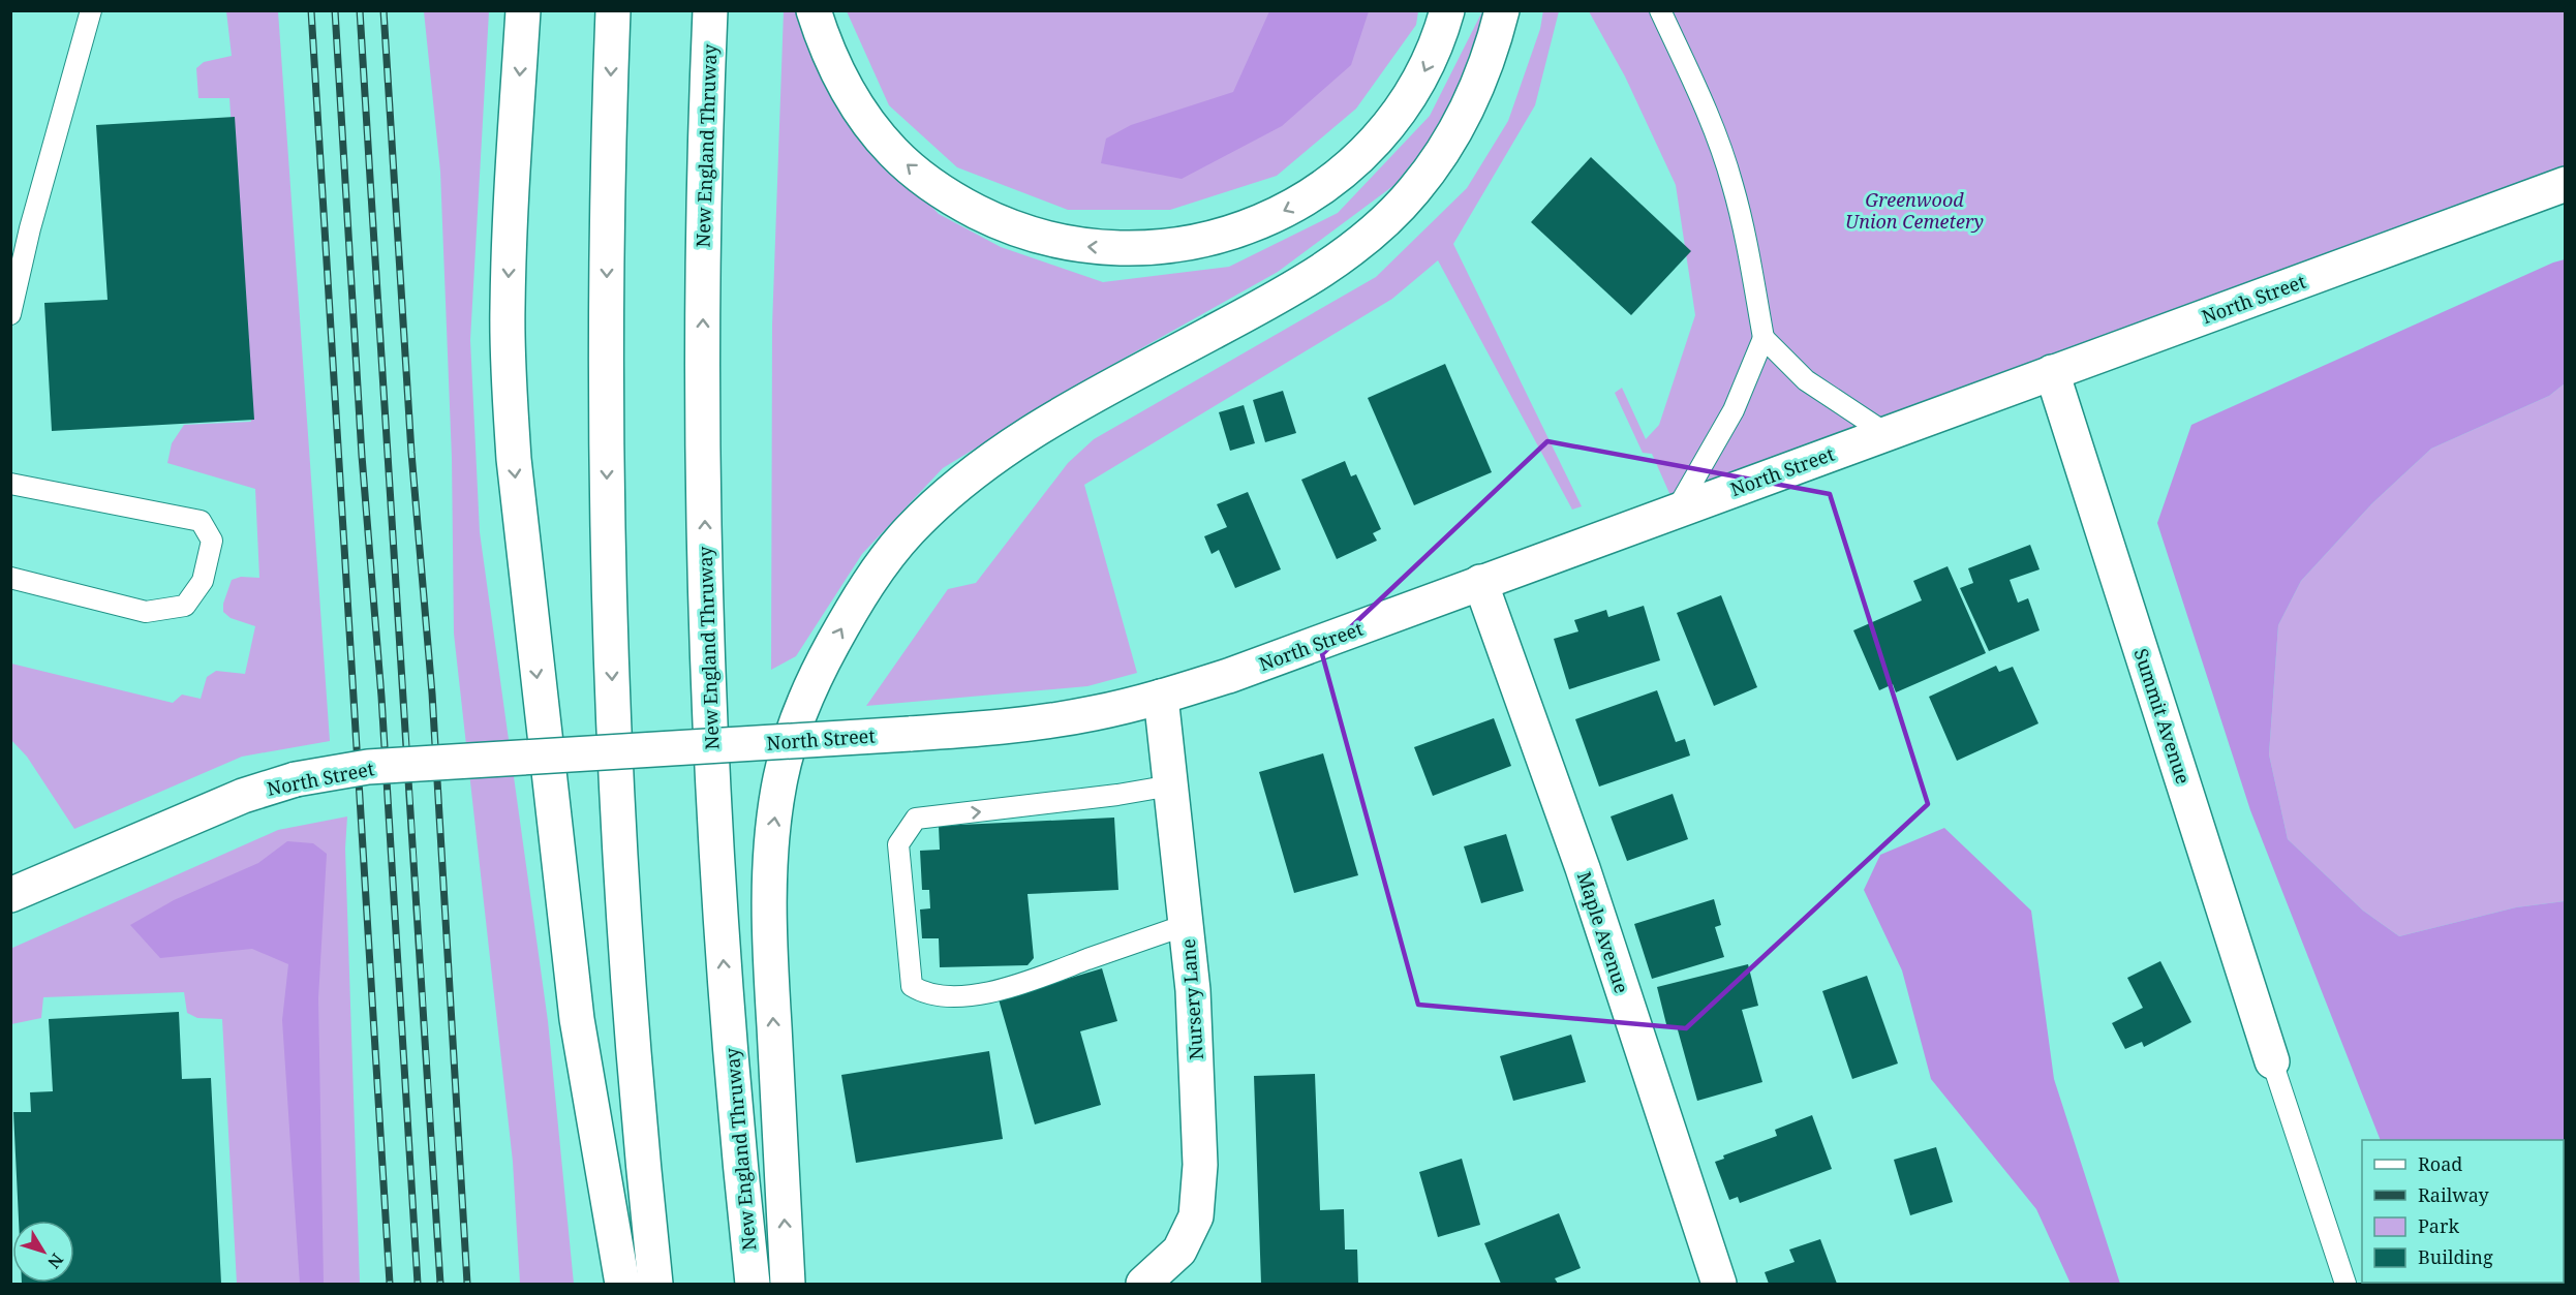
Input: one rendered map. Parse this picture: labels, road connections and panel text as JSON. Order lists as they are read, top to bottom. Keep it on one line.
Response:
{"streets":{"main road":["New England Thruway","North Street","Summit Avenue","Maple Avenue","Nursery Lane"]},"crossings":[["North Street","Summit Avenue"],["North Street","Maple Avenue"],["North Street","Nursery Lane"]],"parks":["Greenwood Union Cemetery"],"legend":["Road","Railway","Park","Building"],"north":"bottom right"}
